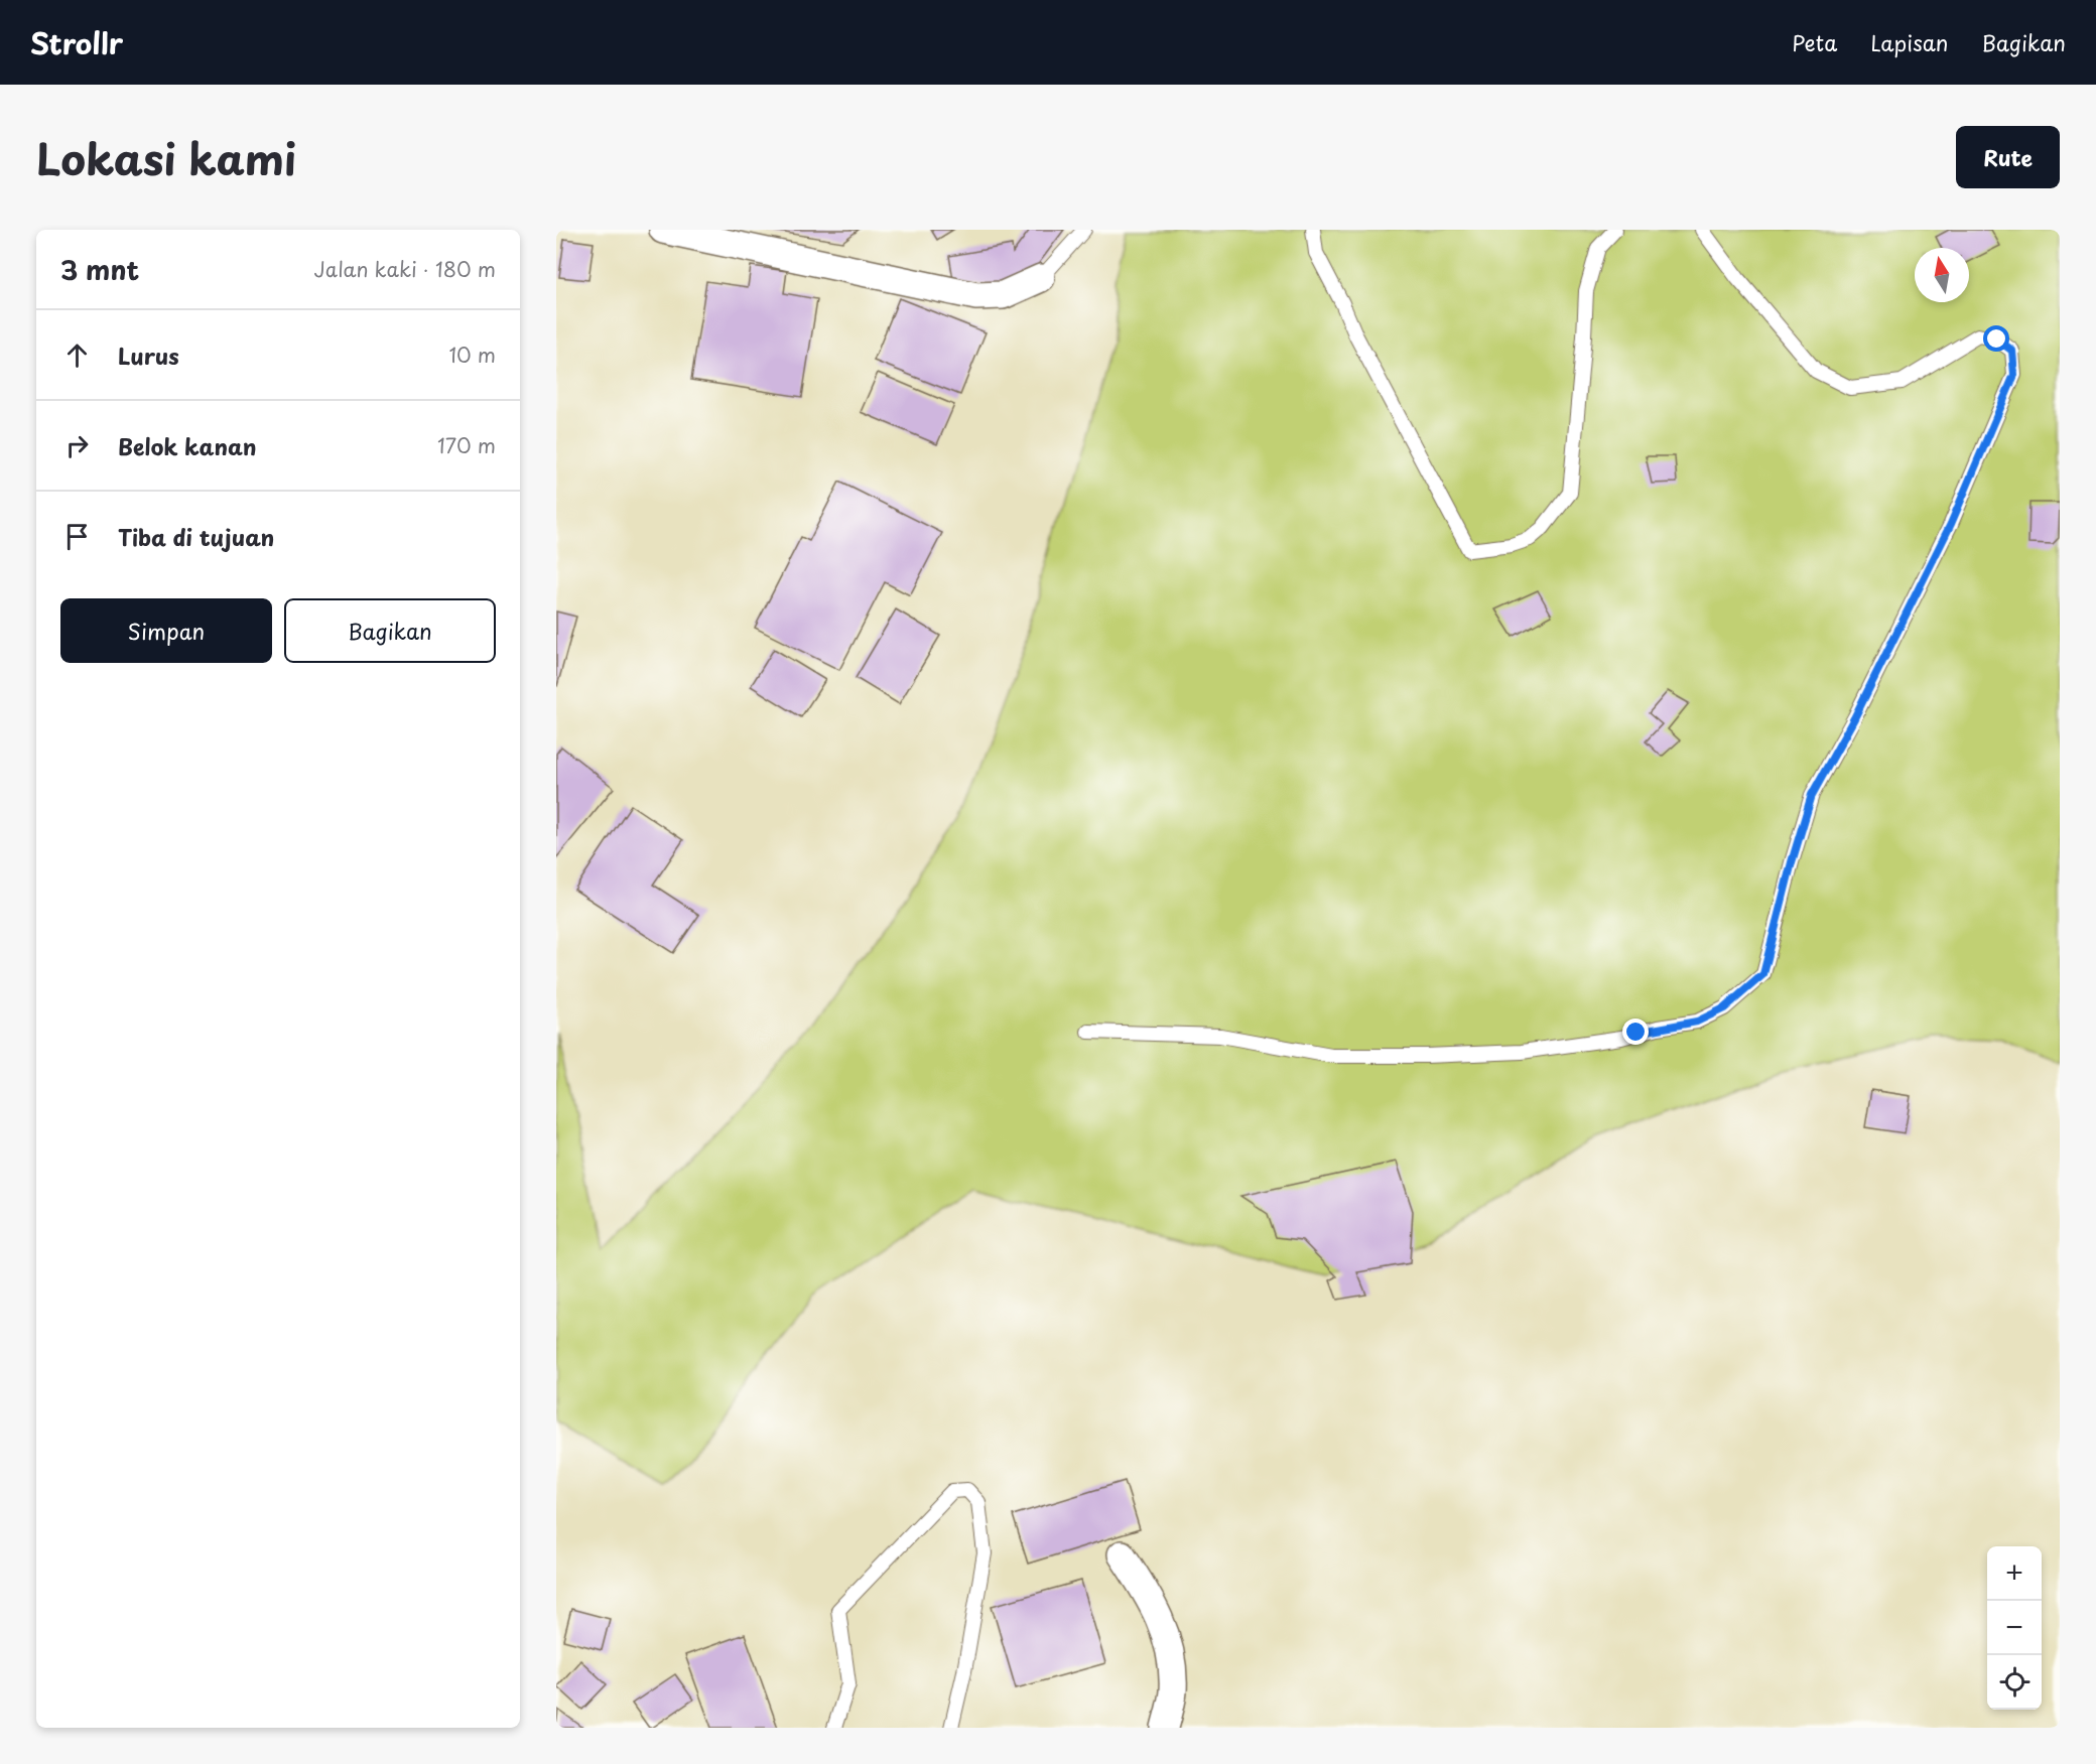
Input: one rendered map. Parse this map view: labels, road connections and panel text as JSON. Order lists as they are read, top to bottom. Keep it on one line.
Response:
{"north":"top","page":{"header":"Strollr","nav":["Peta","Lapisan","Bagikan"],"title":"Lokasi kami","buttons":["Rute",["Simpan","Bagikan"]],"heading":["3 mnt","Jalan kaki · 180 m"],"list":[["Lurus","10 m"],["Belok kanan","170 m"],"Tiba di tujuan"],"map_buttons":["+","−"]}}
